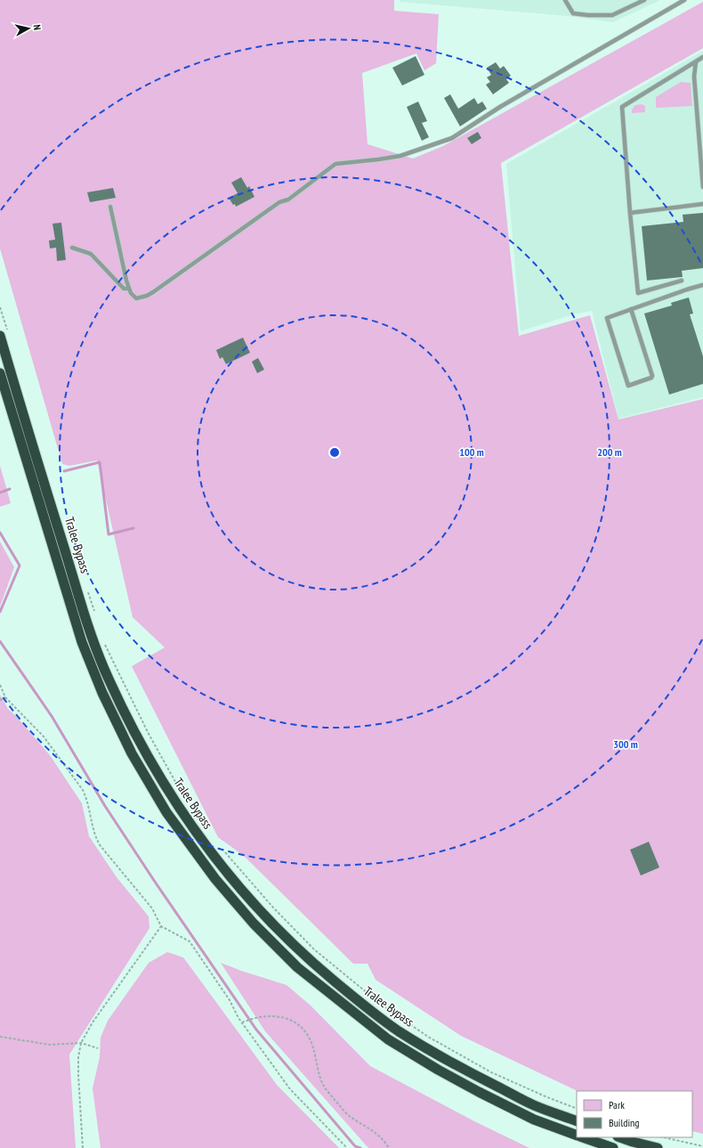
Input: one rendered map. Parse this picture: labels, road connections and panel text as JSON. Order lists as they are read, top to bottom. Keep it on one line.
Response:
{"streets":{"highway":["Tralee Bypass"]},"legend":["Park","Building"],"north":"right","rings":["100 m","200 m","300 m"]}
